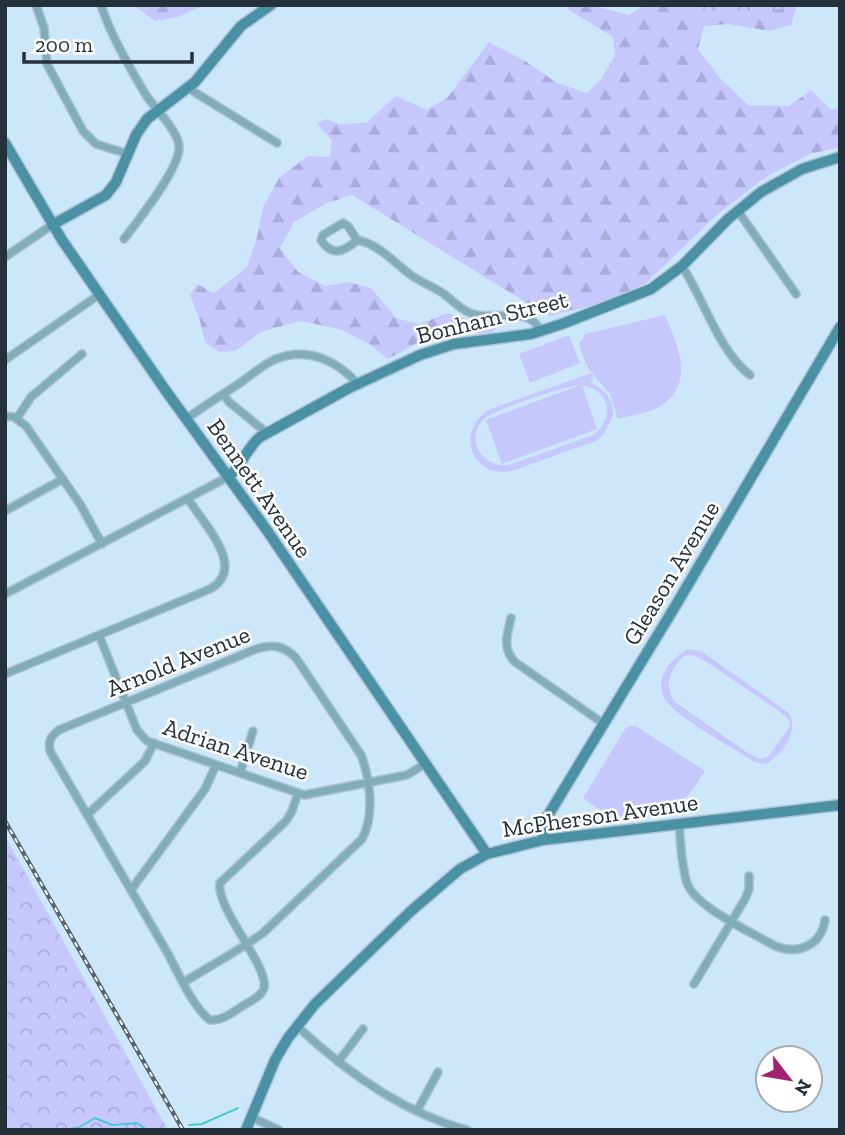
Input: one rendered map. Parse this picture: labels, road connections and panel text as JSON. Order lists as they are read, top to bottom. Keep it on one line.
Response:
{"streets":{"street":["Bonham Street","Bennett Avenue","Gleason Avenue","Arnold Avenue","Adrian Avenue","McPherson Avenue"]},"crossings":[["Bonham Street","Bennett Avenue"],["Bennett Avenue","Adrian Avenue"],["Bennett Avenue","McPherson Avenue"],["Gleason Avenue","McPherson Avenue"],["Arnold Avenue","Adrian Avenue"]],"scale_bar":"200 m","north":"bottom right"}
